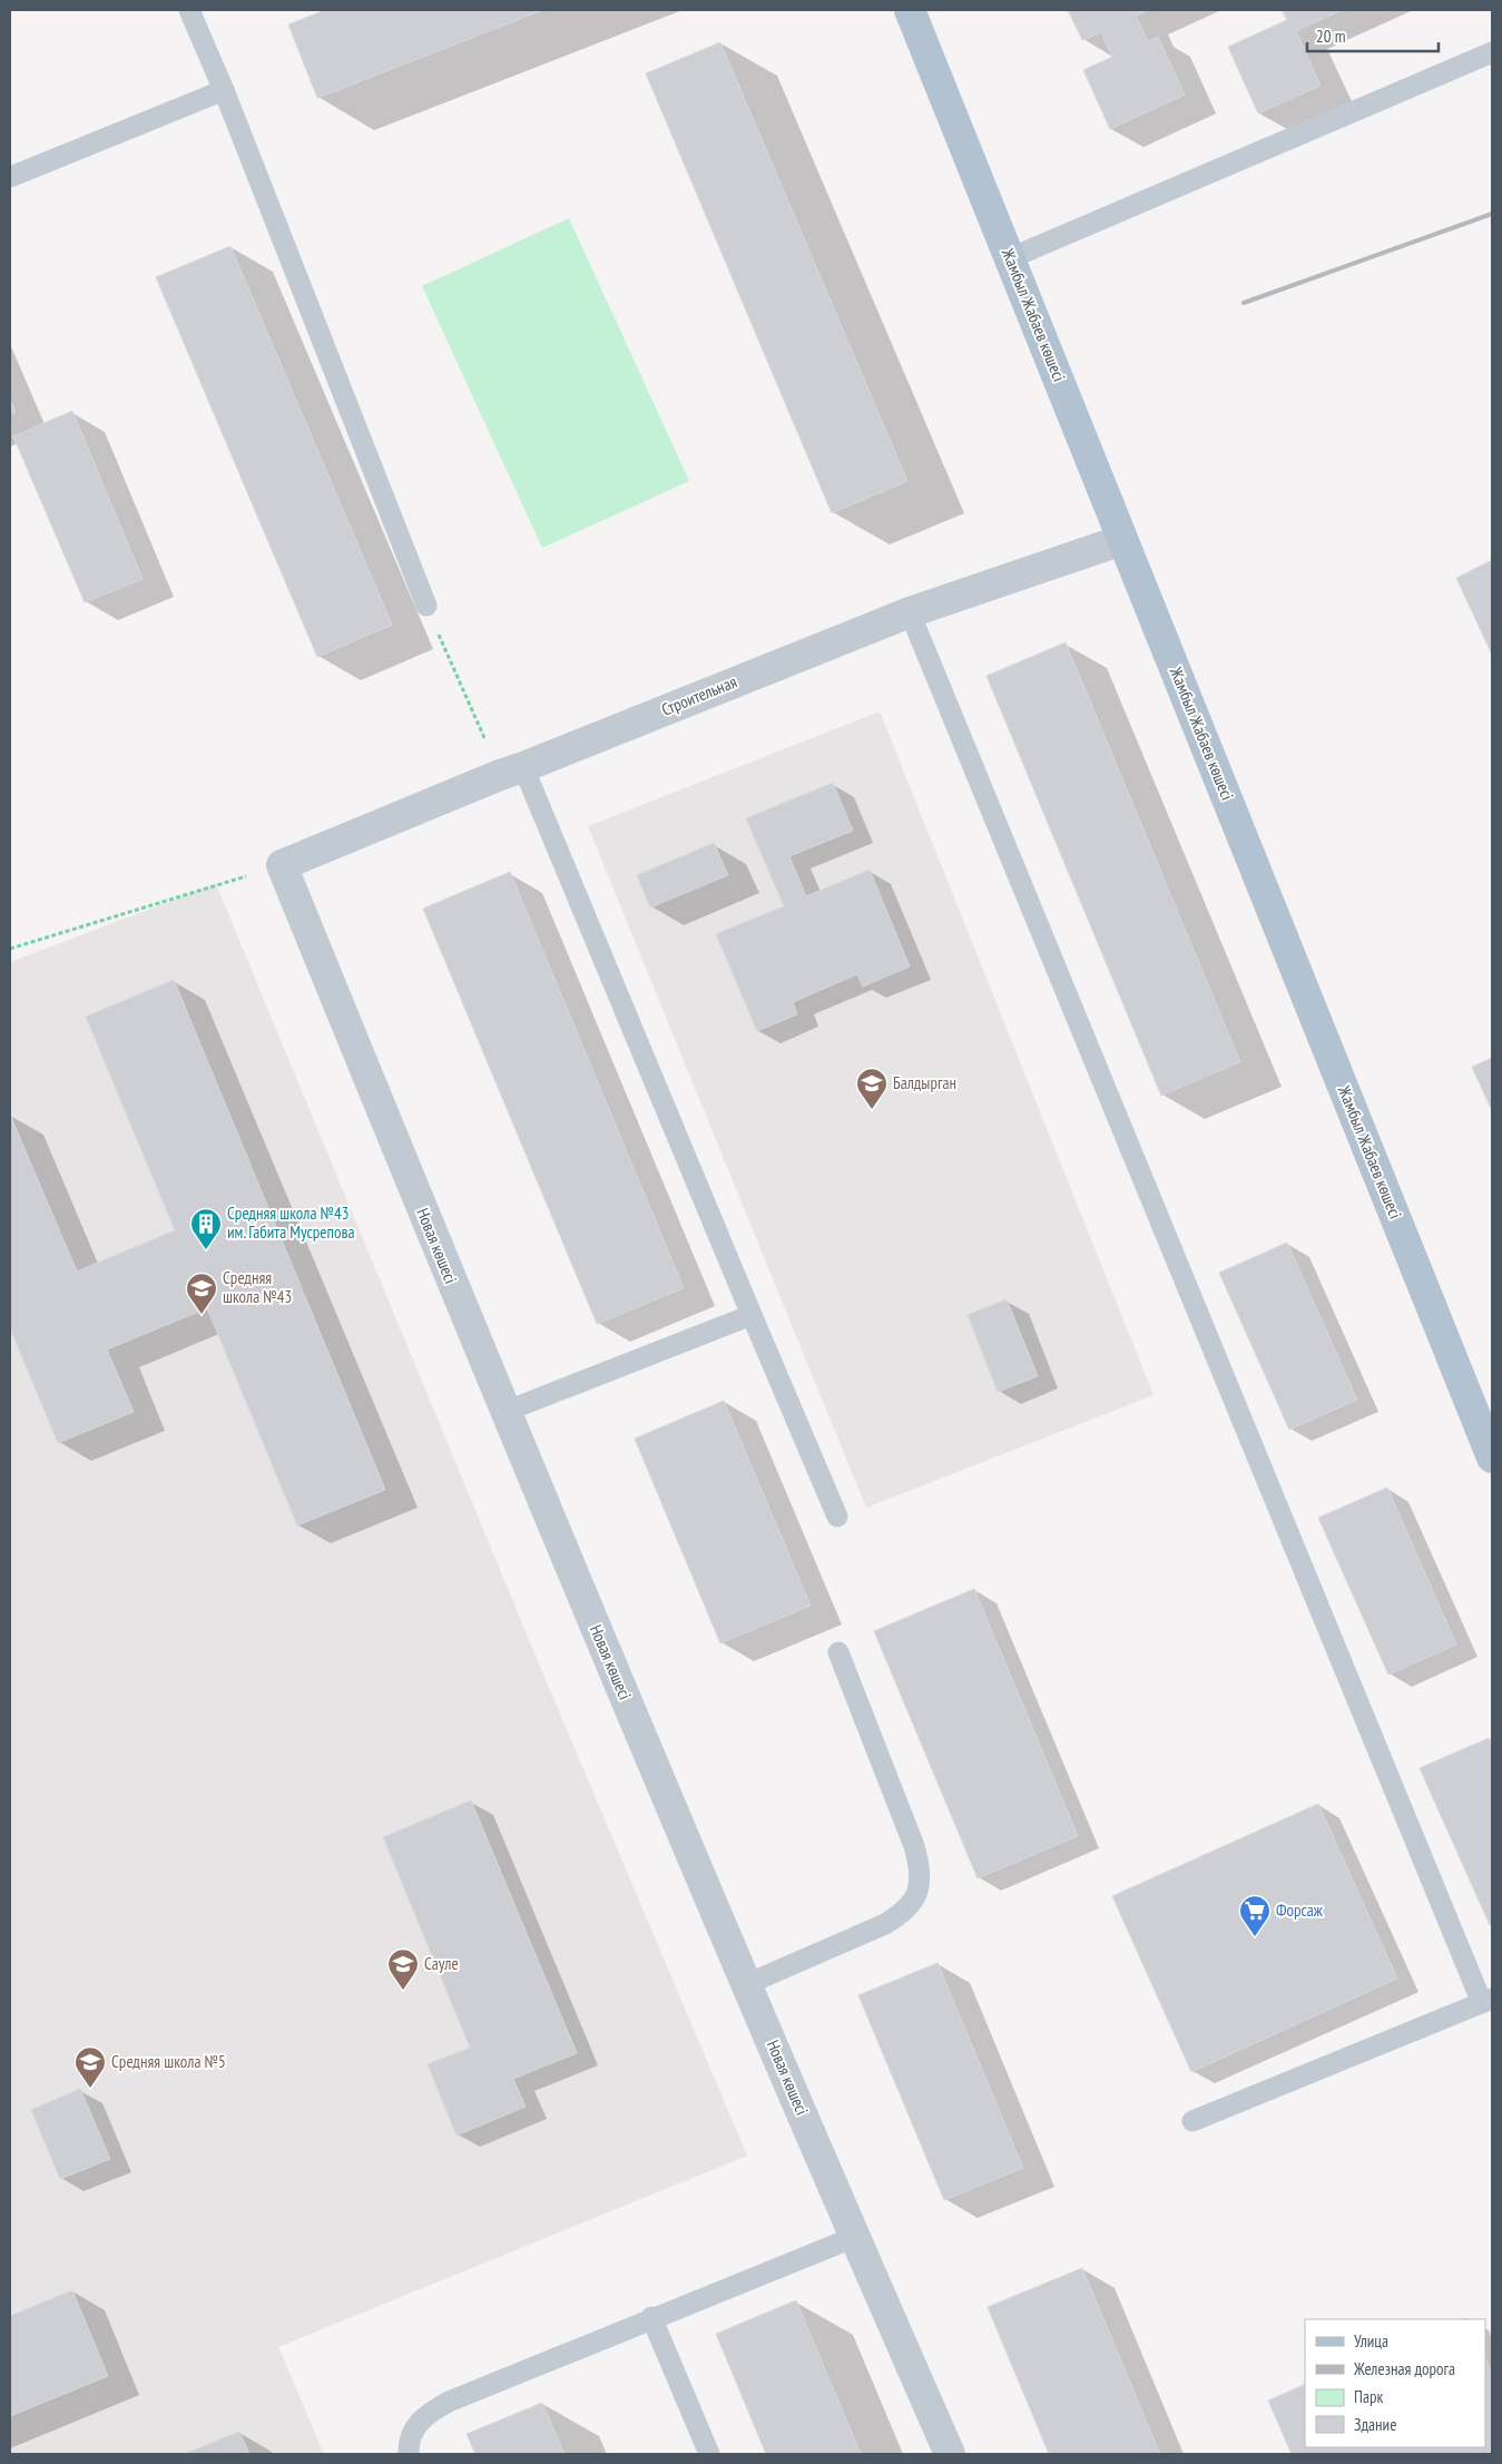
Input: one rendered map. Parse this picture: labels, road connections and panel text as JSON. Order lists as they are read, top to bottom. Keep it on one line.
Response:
{"streets":{"main road":["Жамбыл Жабаев көшесі"],"street":["Строительная","Новая көшесі"]},"crossings":[["Жамбыл Жабаев көшесі","Строительная"],["Строительная","Новая көшесі"]],"places":{"school or university":["Балдырган","Средняя школа №43","Сауле","Средняя школа №5"],"building":["Средняя школа №43 им. Габита Мусрепова"],"supermarket":["Форсаж"]},"legend":["Улица","Железная дорога","Парк","Здание"],"scale_bar":"20 m"}
